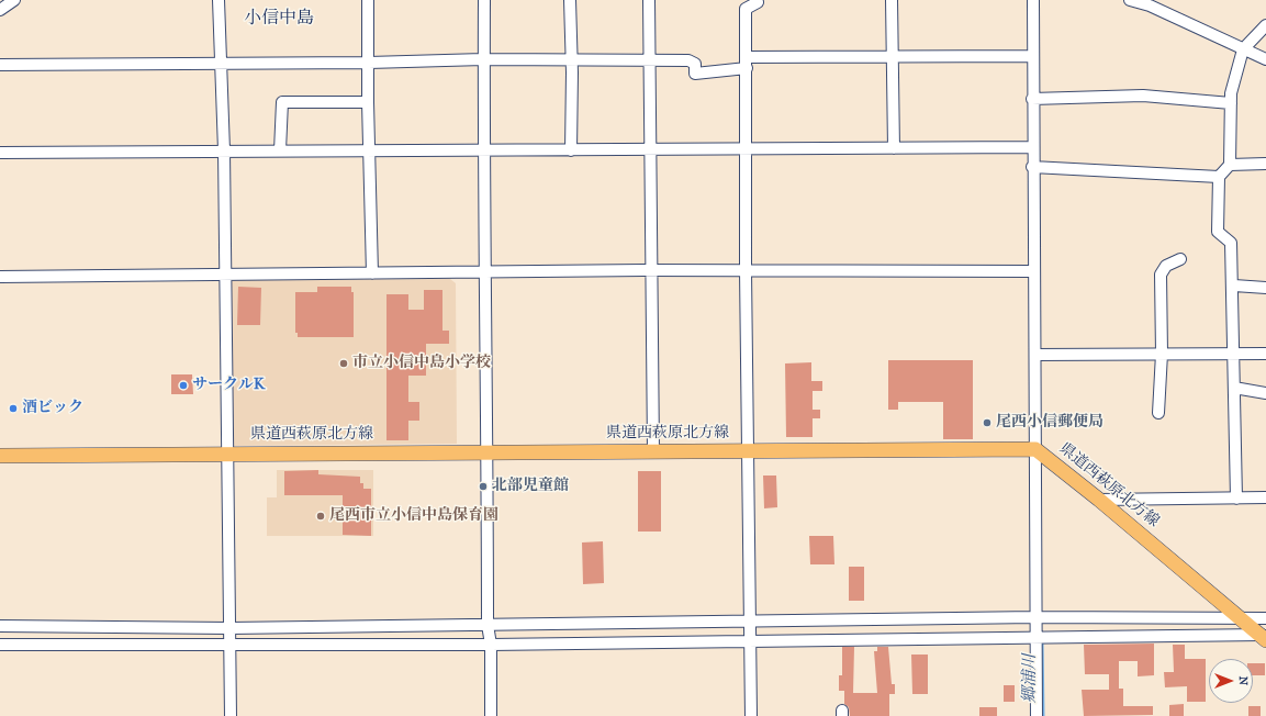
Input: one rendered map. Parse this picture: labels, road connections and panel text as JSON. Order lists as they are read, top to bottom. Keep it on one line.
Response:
{"streets":{"main road":["県道西萩原北方線"]},"districts":["小信中島"],"water":["郷浦川"],"places":["市立小信中島小学校","サークルK","酒ビック","尾西小信郵便局","北部児童館","尾西市立小信中島保育園"],"north":"right"}
